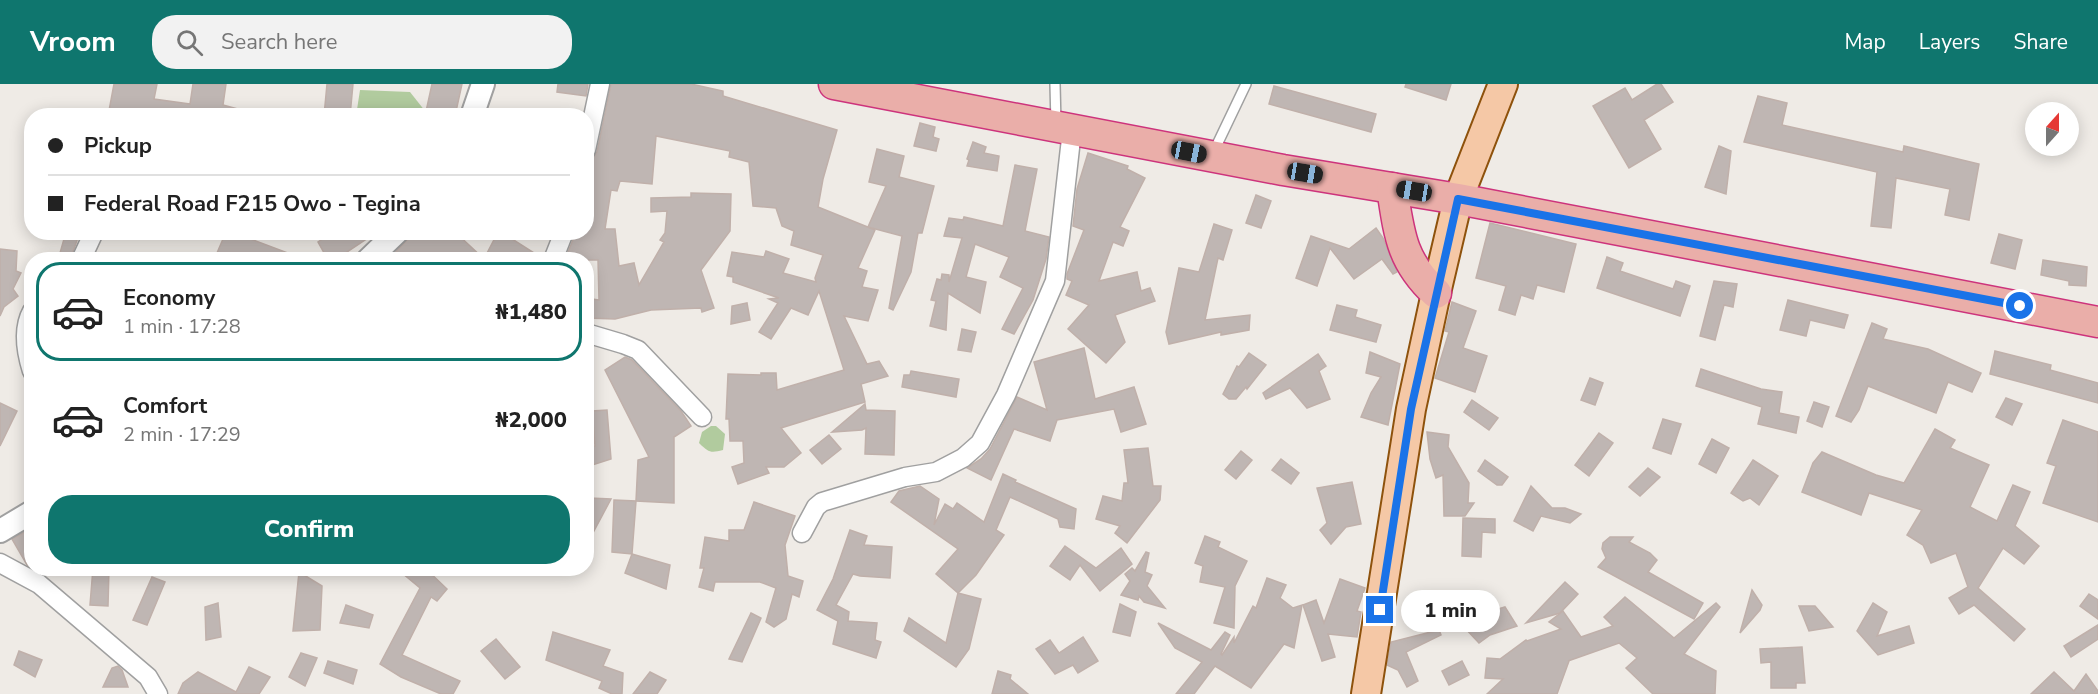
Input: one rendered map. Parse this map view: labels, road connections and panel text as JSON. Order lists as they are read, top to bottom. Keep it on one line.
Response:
{"north":"top","page":{"header":"Vroom","search":"Search here","nav":["Map","Layers","Share"],"banner":["Pickup","Federal Road F215 Owo - Tegina"],"list":[{"name":"Economy","note":"1 min · 17:28","value":"₦1,480"},{"name":"Comfort","note":"2 min · 17:29","value":"₦2,000"}],"buttons":"Confirm","bubble":"1 min"}}
